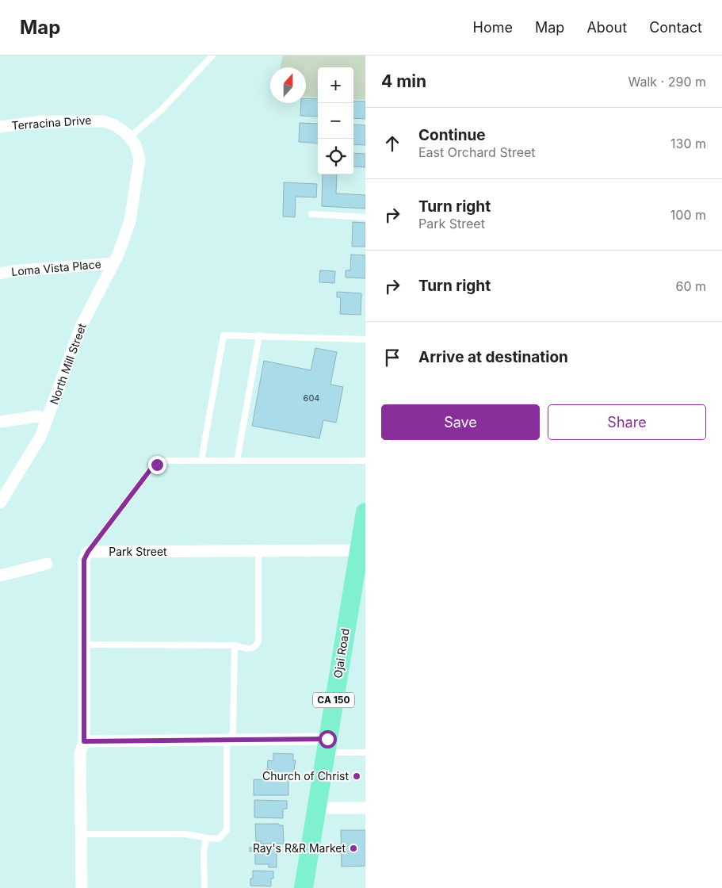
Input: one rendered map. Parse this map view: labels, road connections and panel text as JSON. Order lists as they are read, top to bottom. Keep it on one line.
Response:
{"streets":{"main road":["Ojai Road","CA 150"],"street":["Terracina Drive","Loma Vista Place","North Mill Street","Park Street"]},"crossings":[["Terracina Drive","North Mill Street"],["Loma Vista Place","North Mill Street"],["Park Street","Ojai Road"]],"places":["Church of Christ","Ray's R&R Market"],"house_numbers":["604"],"north":"top","page":{"header":"Map","nav":["Home","Map","About","Contact"],"heading":["4 min","Walk · 290 m"],"map_buttons":["+","−"],"list":[["Continue","East Orchard Street","130 m"],["Turn right","Park Street","100 m"],["Turn right","60 m"],"Arrive at destination"],"buttons":["Save","Share"]}}
